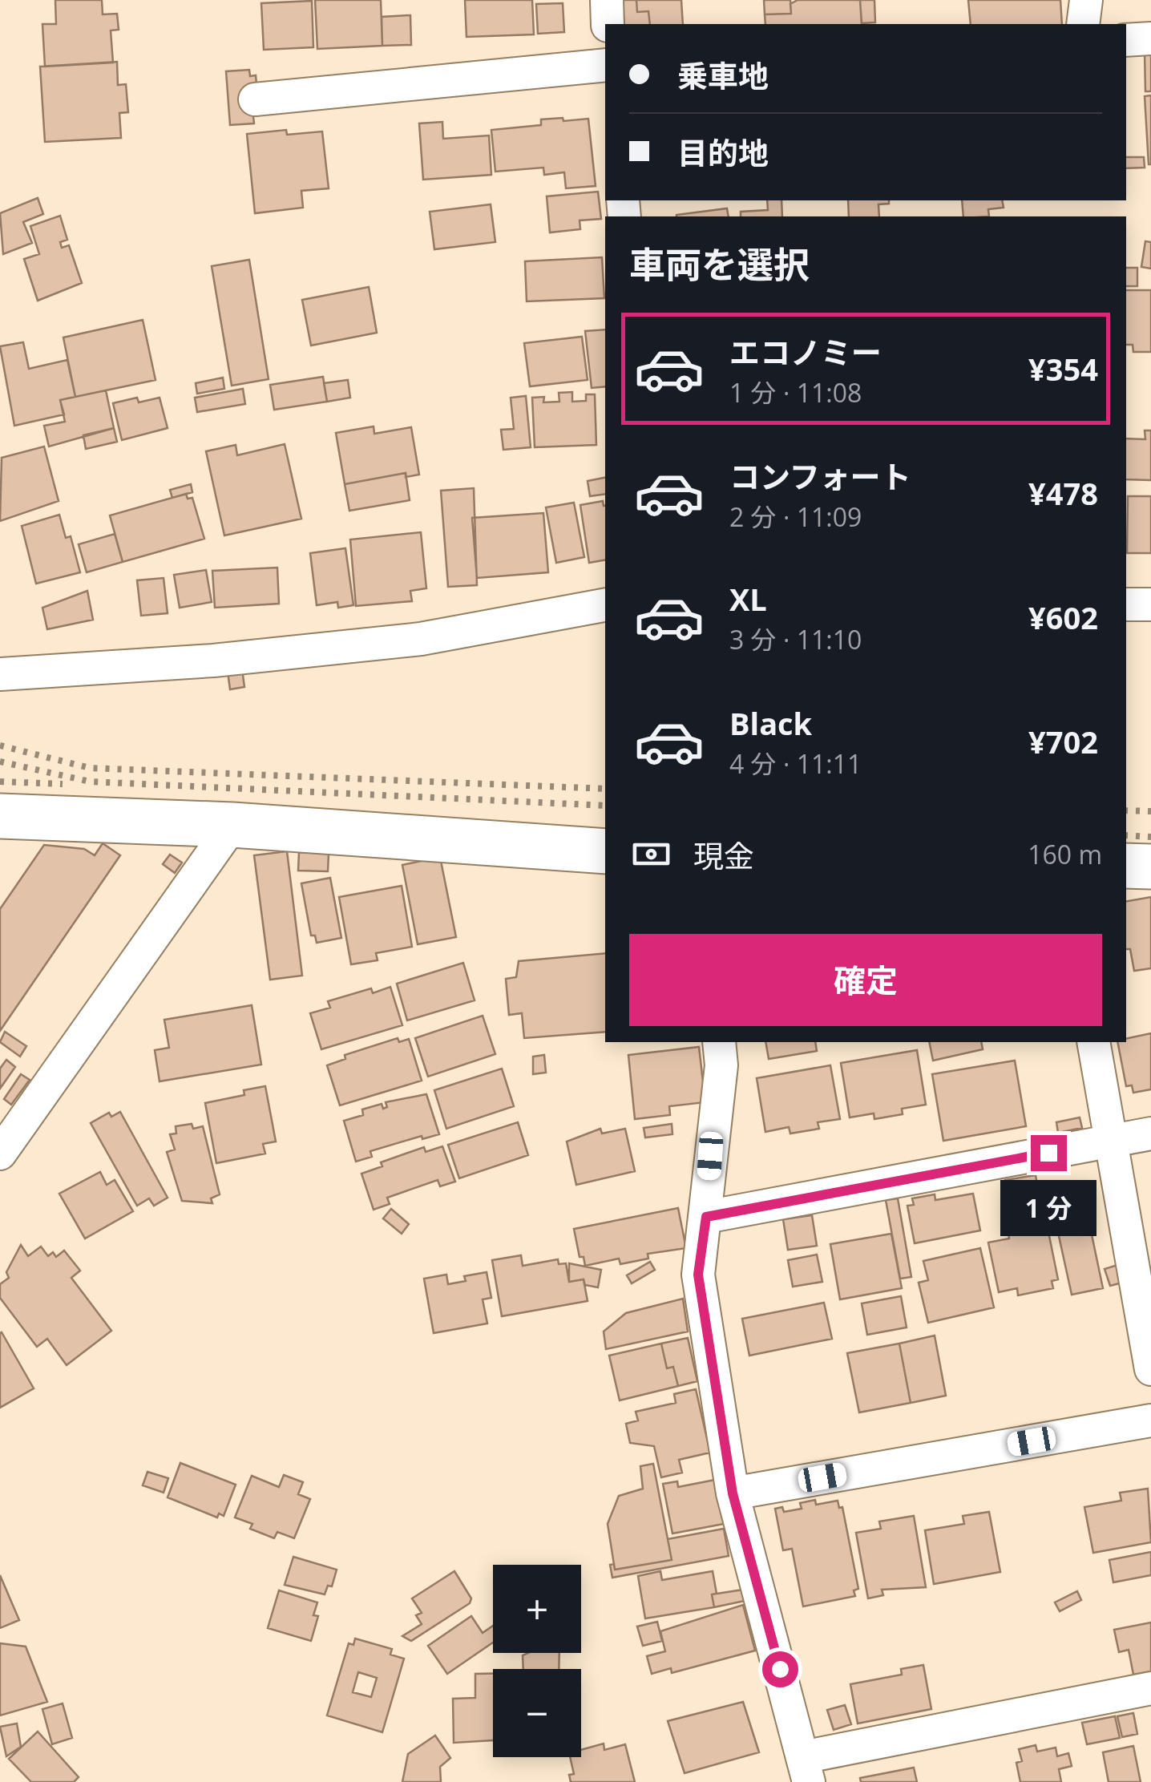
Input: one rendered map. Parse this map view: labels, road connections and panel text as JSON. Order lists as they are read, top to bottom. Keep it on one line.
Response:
{"page":{"banner":["乗車地","目的地"],"heading":"車両を選択","list":[{"name":"エコノミー","note":"1 分 · 11:08","value":"¥354"},{"name":"コンフォート","note":"2 分 · 11:09","value":"¥478"},{"name":"XL","note":"3 分 · 11:10","value":"¥602"},{"name":"Black","note":"4 分 · 11:11","value":"¥702"}],"pay":["現金","160 m"],"buttons":"確定","bubble":"1 分","map_buttons":["+","−"]}}
